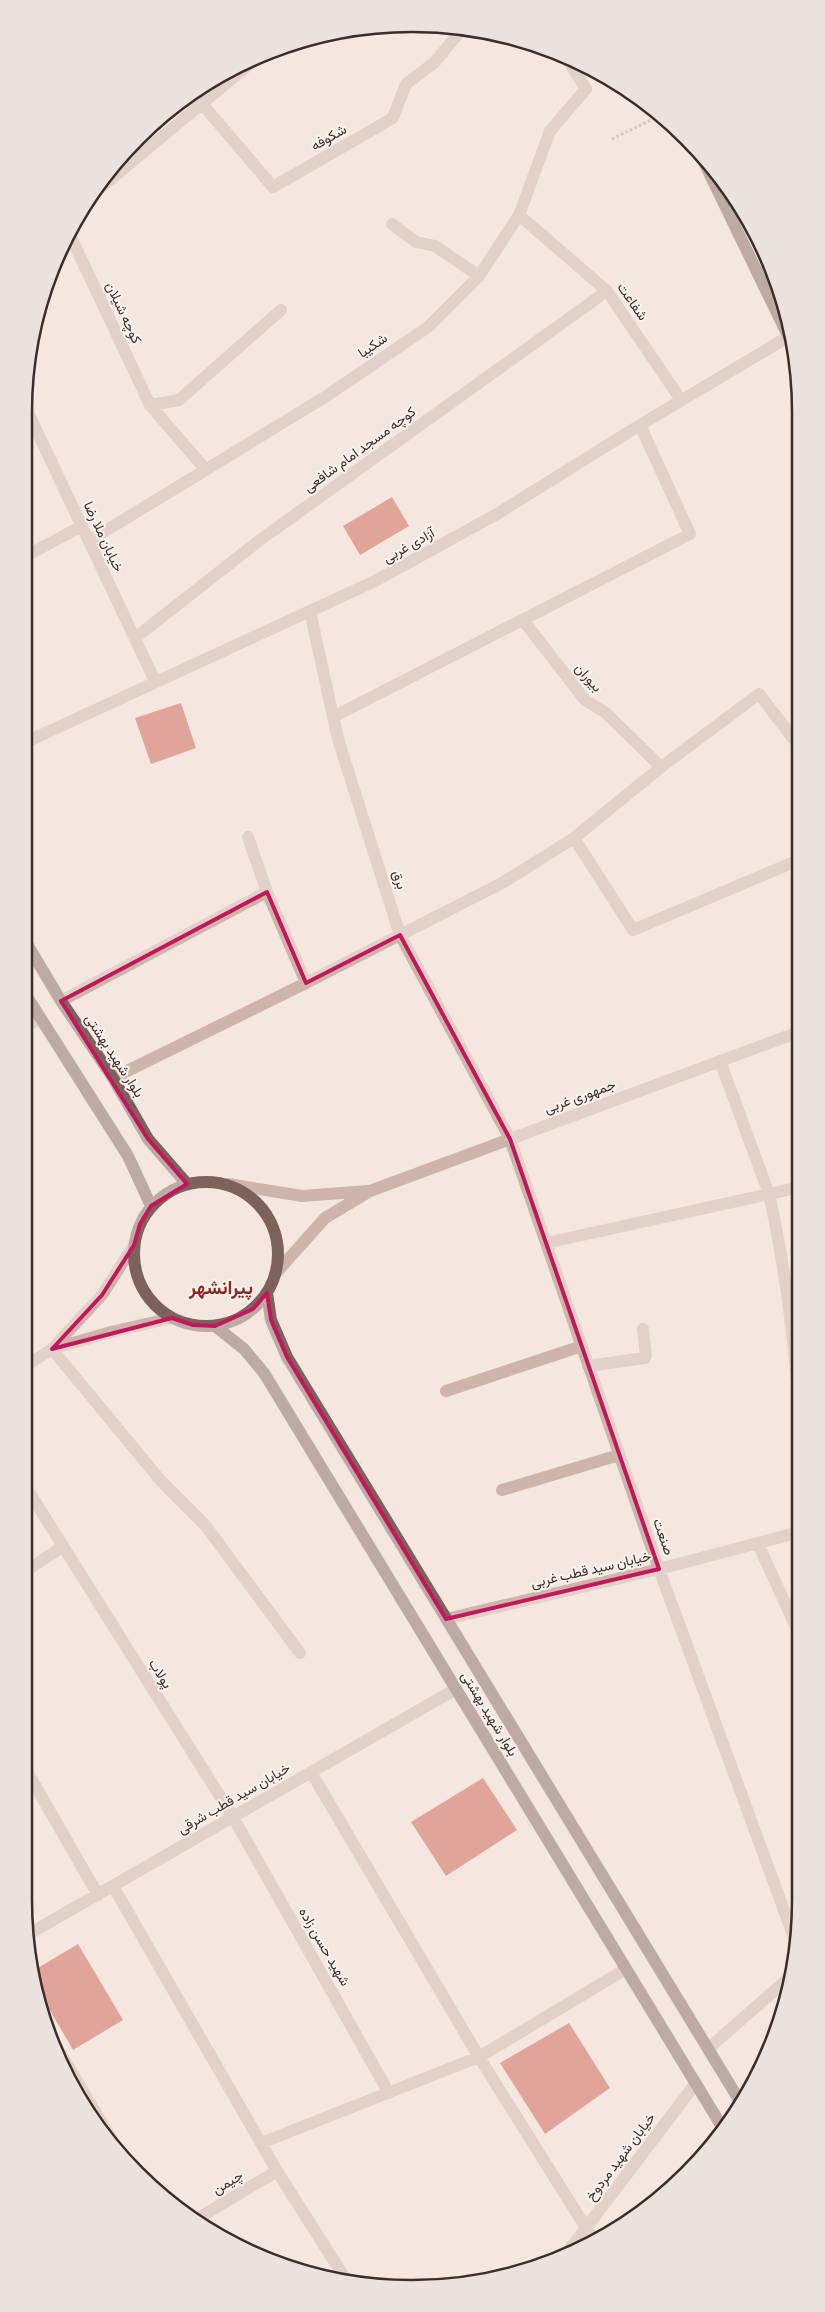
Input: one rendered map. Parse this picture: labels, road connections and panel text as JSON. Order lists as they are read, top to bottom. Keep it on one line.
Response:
{"streets":{"main road":["بلوار شهید بهشتی"],"street":["شکوفه","شفاعت","کوچه شیلان","شکیبا","کوچه مسجد امام شافعی","خیابان ملا رضا","آزادی غربی","بیوران","برق","جمهوری غربی","صنعت","خیابان سید قطب غربی","پولاب","خیابان سید قطب شرقی","شهید حسن زاده","خیابان شهید مردوخ","چیمن"]},"crossings":[["شفاعت","شکیبا"],["شفاعت","کوچه مسجد امام شافعی"],["شفاعت","آزادی غربی"],["کوچه شیلان","شکیبا"],["شکیبا","خیابان ملا رضا"],["کوچه مسجد امام شافعی","خیابان ملا رضا"],["خیابان ملا رضا","آزادی غربی"],["آزادی غربی","برق"],["برق","جمهوری غربی"],["برق","صنعت"],["بلوار شهید بهشتی","خیابان سید قطب غربی"],["بلوار شهید بهشتی","خیابان سید قطب شرقی"],["بلوار شهید بهشتی","خیابان شهید مردوخ"],["جمهوری غربی","صنعت"],["صنعت","خیابان سید قطب غربی"],["پولاب","خیابان سید قطب شرقی"],["پولاب","شهید حسن زاده"],["خیابان سید قطب شرقی","شهید حسن زاده"]],"districts":["پیرانشهر"]}
